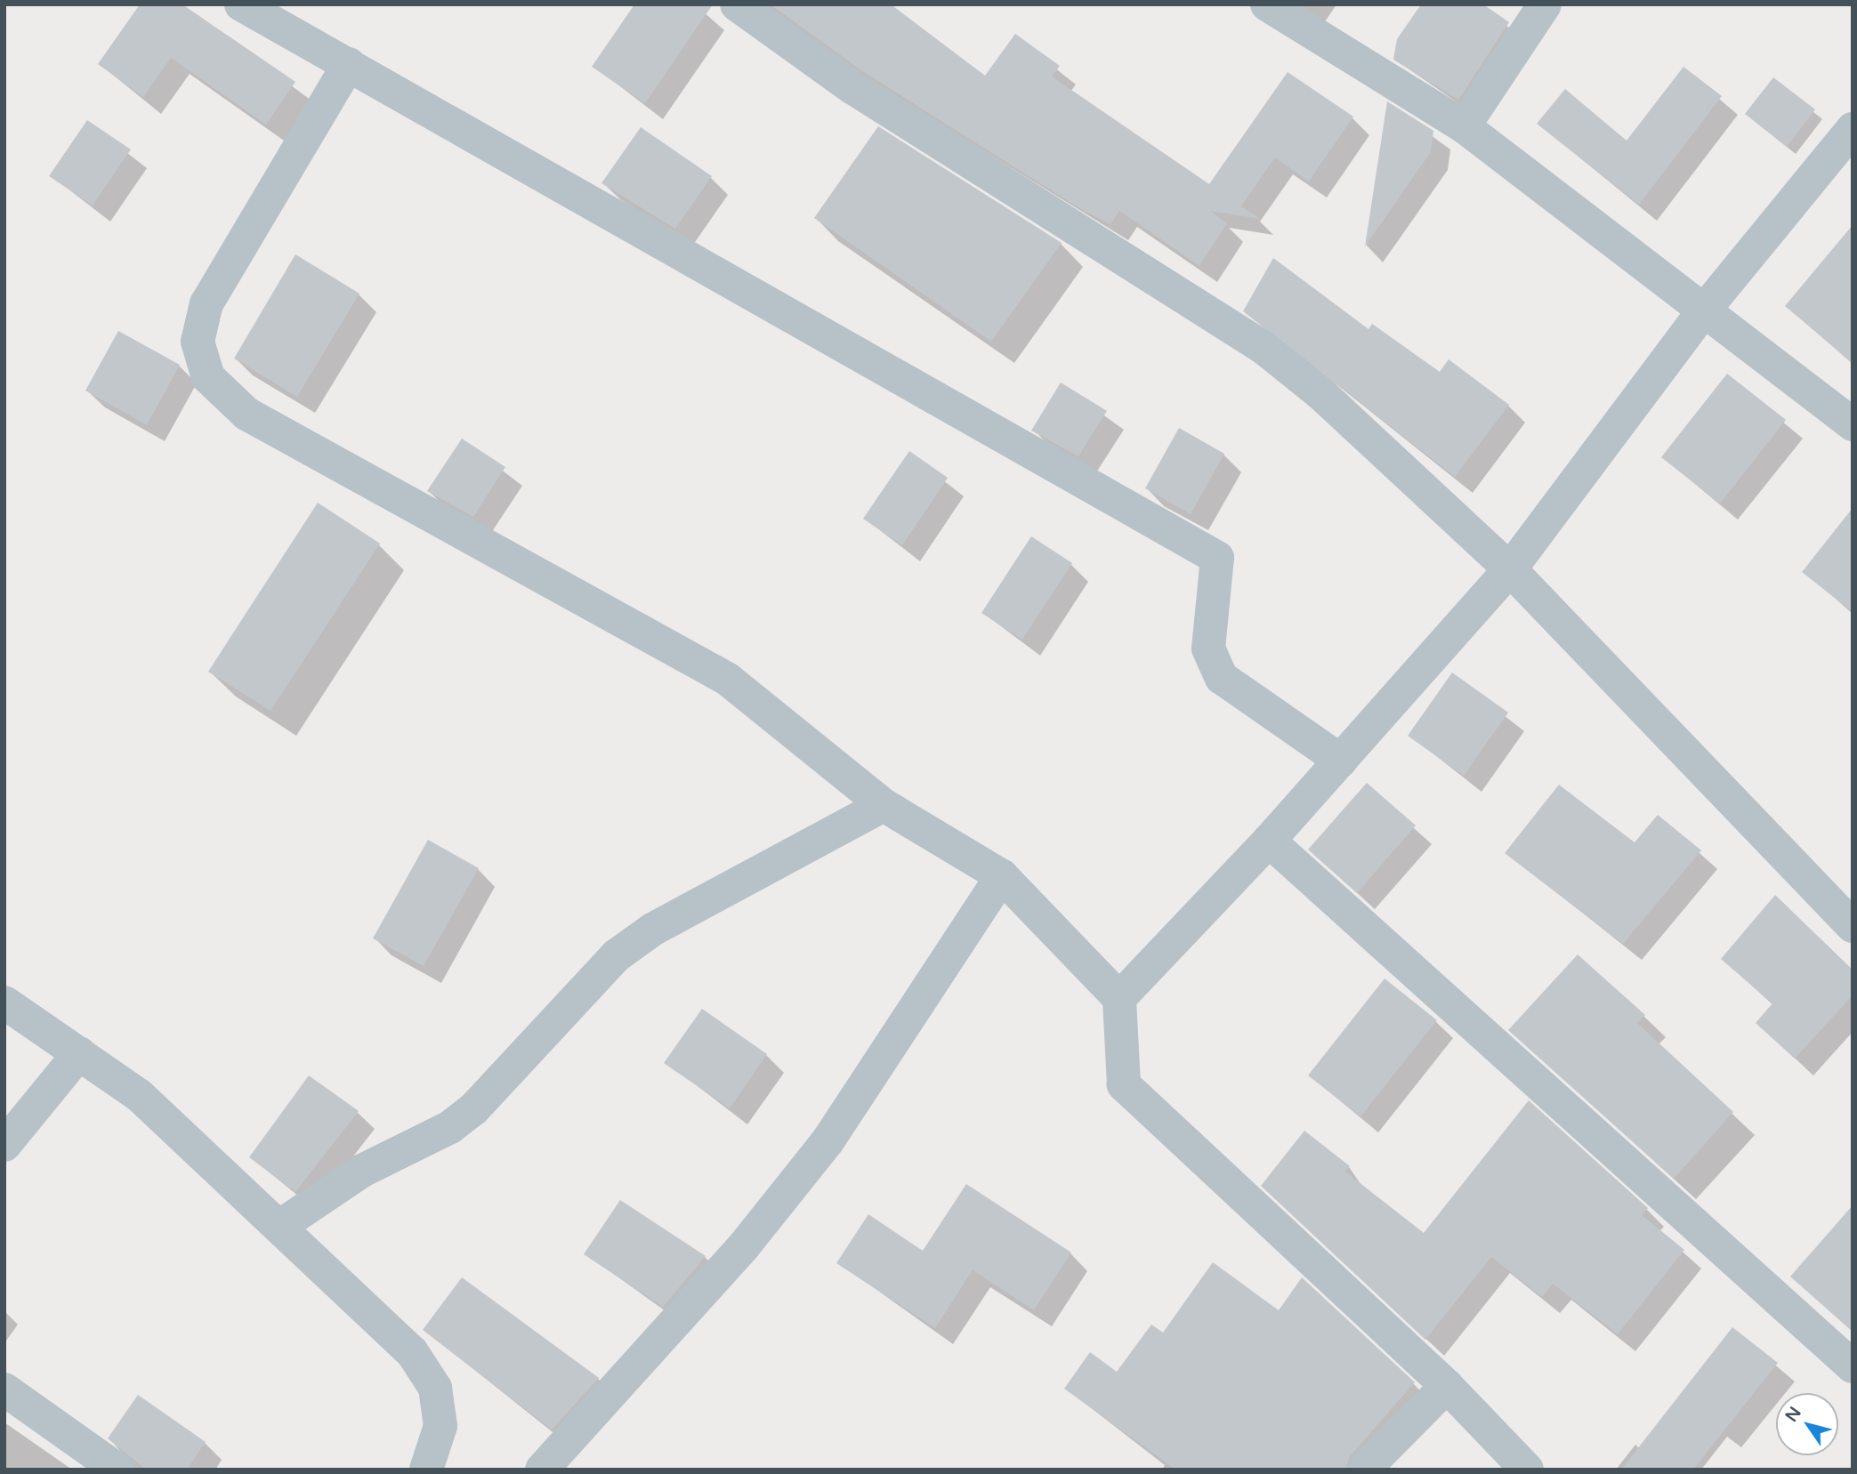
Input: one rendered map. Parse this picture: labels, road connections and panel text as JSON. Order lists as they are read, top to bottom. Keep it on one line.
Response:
{"north":"top left"}
